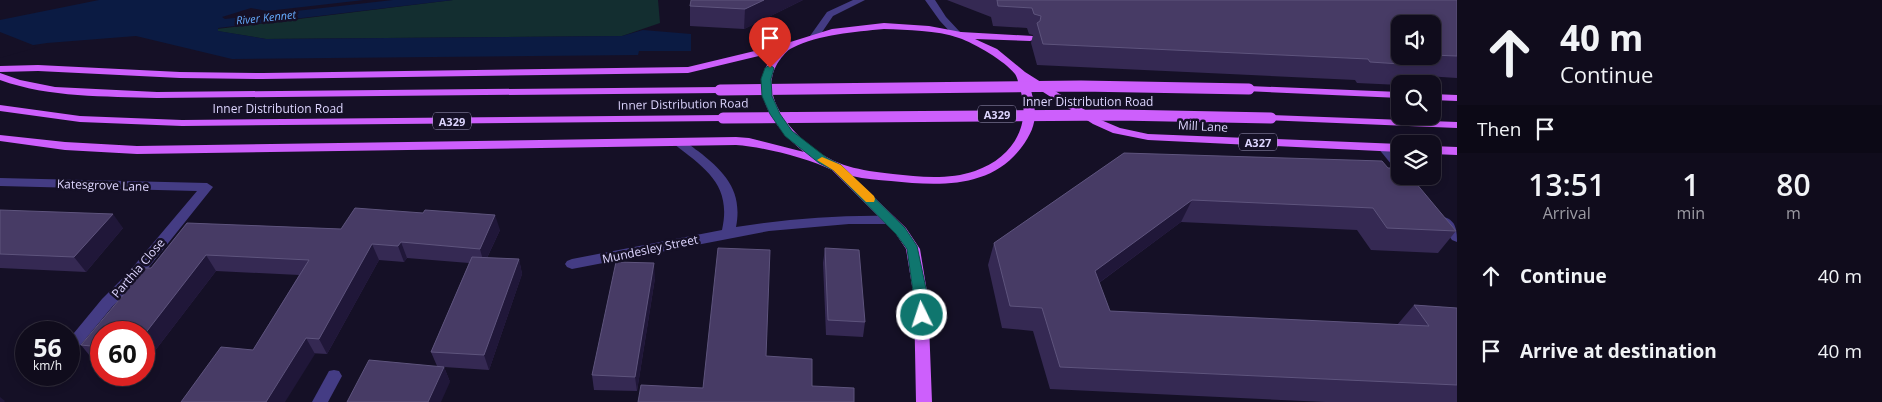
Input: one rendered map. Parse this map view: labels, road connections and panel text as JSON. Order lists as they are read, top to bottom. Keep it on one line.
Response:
{"streets":{"main road":["Inner Distribution Road","A329","Mill Lane","A327"],"street":["Katesgrove Lane","Mundesley Street","Parthia Close"]},"crossings":[["Katesgrove Lane","Parthia Close"]],"water":["River Kennet"],"page":{"turn":["40 m","Continue"],"then":"Then","eta":["13:51","Arrival","1","min","80","m"],"list":[{"name":"Continue","value":"40 m"},{"name":"Arrive at destination","value":"40 m"}],"speed":"56 km/h","limit":"60"}}
